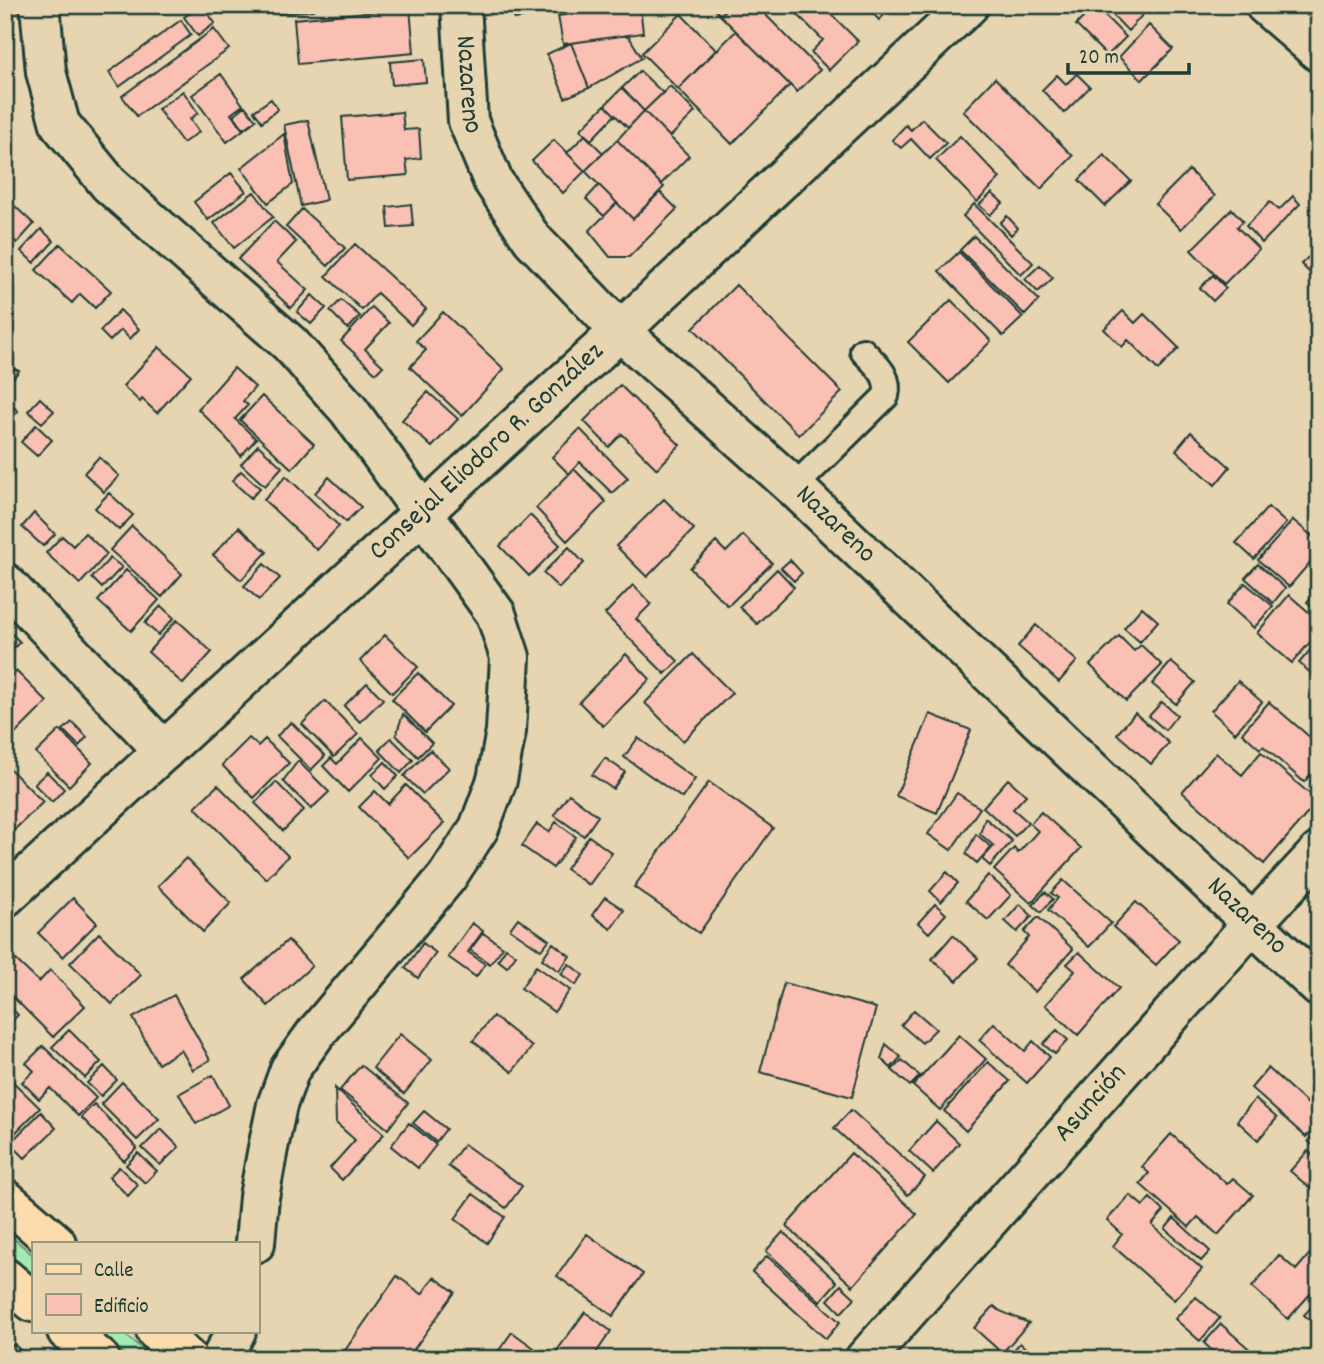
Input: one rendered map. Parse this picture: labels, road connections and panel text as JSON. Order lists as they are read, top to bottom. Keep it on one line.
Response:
{"streets":{"street":["Nazareno","Consejal Eliodoro R. González","Asunción"]},"crossings":[["Nazareno","Consejal Eliodoro R. González"],["Nazareno","Asunción"]],"legend":["Calle","Edificio"],"scale_bar":"20 m"}
